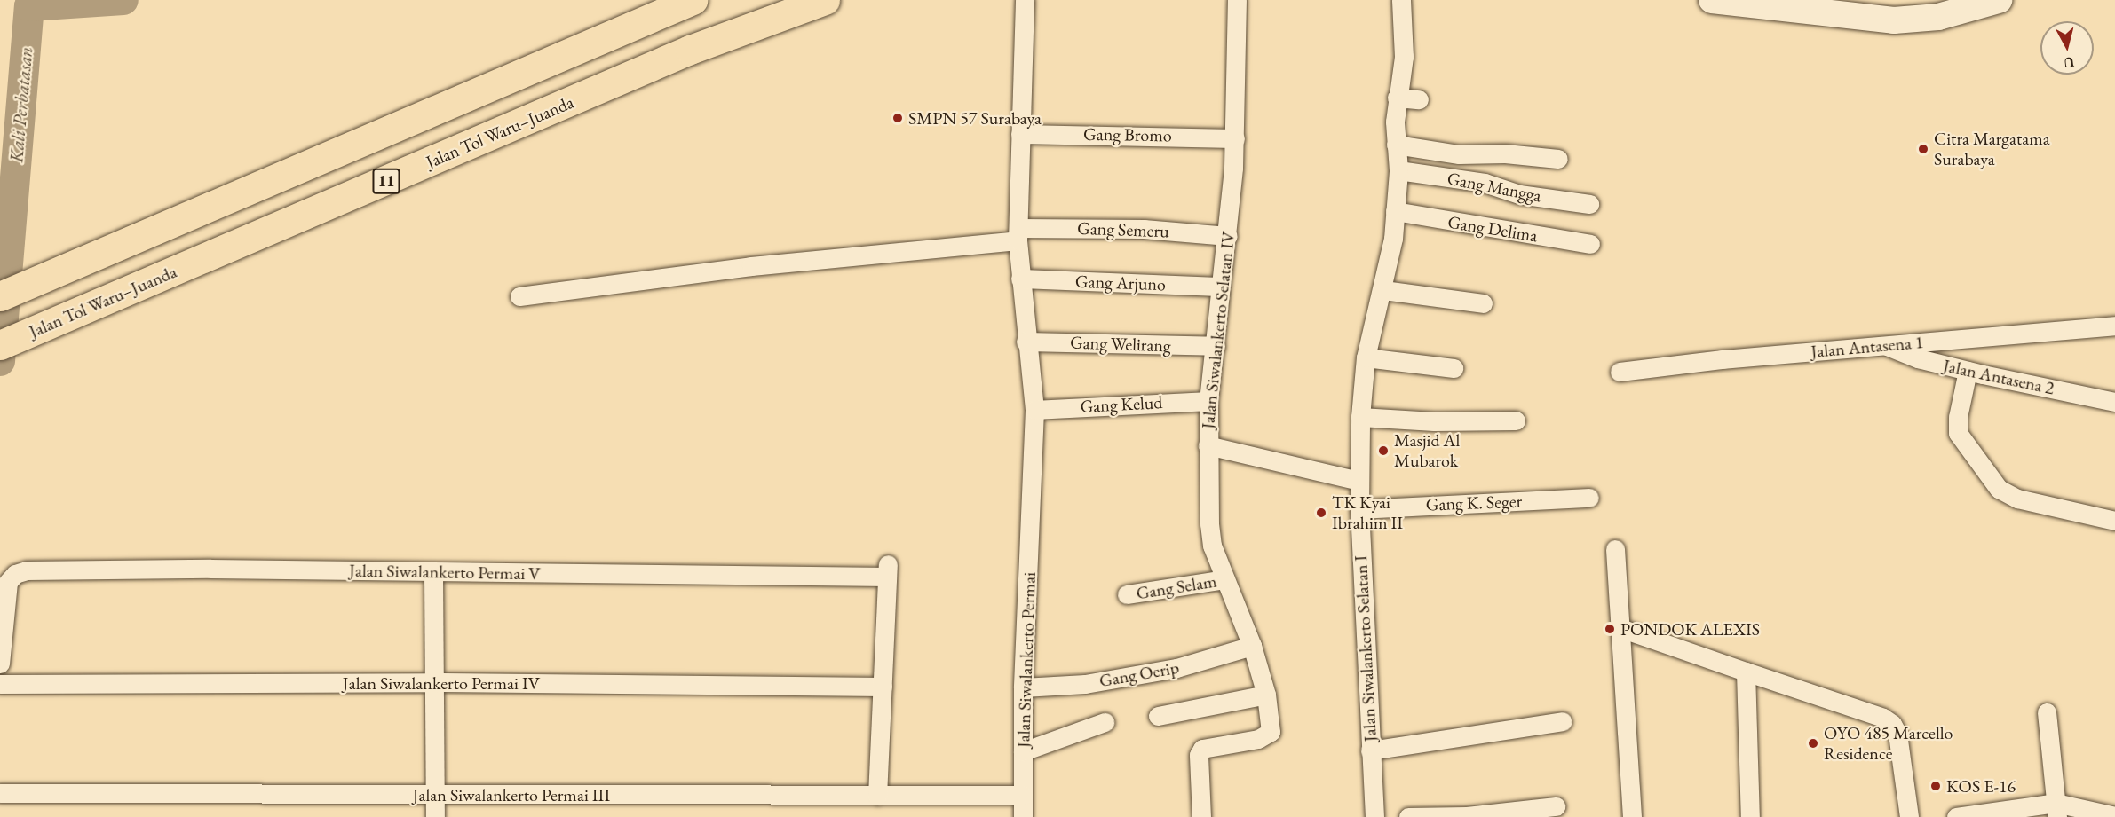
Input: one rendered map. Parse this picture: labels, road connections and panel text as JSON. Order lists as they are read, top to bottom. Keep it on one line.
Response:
{"streets":{"highway":["Jalan Tol Waru–Juanda","11"],"street":["Gang Bromo","Gang Mangga","Gang Delima","Gang Semeru","Gang Arjuno","Jalan Siwalankerto Selatan IV","Gang Welirang","Jalan Antasena 1","Jalan Antasena 2","Gang Kelud","Gang K. Seger","Jalan Siwalankerto Permai V","Gang Selam","Jalan Siwalankerto Selatan I","Jalan Siwalankerto Permai","Gang Oerip","Jalan Siwalankerto Permai IV","Jalan Siwalankerto Permai III"]},"crossings":[["Gang Bromo","Jalan Siwalankerto Selatan IV"],["Gang Bromo","Jalan Siwalankerto Permai"],["Gang Mangga","Jalan Siwalankerto Selatan I"],["Gang Delima","Jalan Siwalankerto Selatan I"],["Gang Semeru","Jalan Siwalankerto Selatan IV"],["Gang Semeru","Jalan Siwalankerto Permai"],["Gang Arjuno","Jalan Siwalankerto Selatan IV"],["Gang Arjuno","Jalan Siwalankerto Permai"],["Jalan Siwalankerto Selatan IV","Gang Welirang"],["Jalan Siwalankerto Selatan IV","Gang Kelud"],["Jalan Siwalankerto Selatan IV","Gang Selam"],["Jalan Siwalankerto Selatan IV","Gang Oerip"],["Gang Welirang","Jalan Siwalankerto Permai"],["Jalan Antasena 1","Jalan Antasena 2"],["Gang Kelud","Jalan Siwalankerto Permai"],["Gang K. Seger","Jalan Siwalankerto Selatan I"],["Jalan Siwalankerto Permai V","Jalan Siwalankerto Permai IV"],["Jalan Siwalankerto Permai","Gang Oerip"],["Jalan Siwalankerto Permai","Jalan Siwalankerto Permai III"]],"water":["Kali Perbatasan"],"places":["SMPN 57 Surabaya","Citra Margatama Surabaya","Masjid Al Mubarok","TK Kyai Ibrahim II","PONDOK ALEXIS","OYO 485 Marcello Residence","KOS E-16"],"north":"bottom"}
